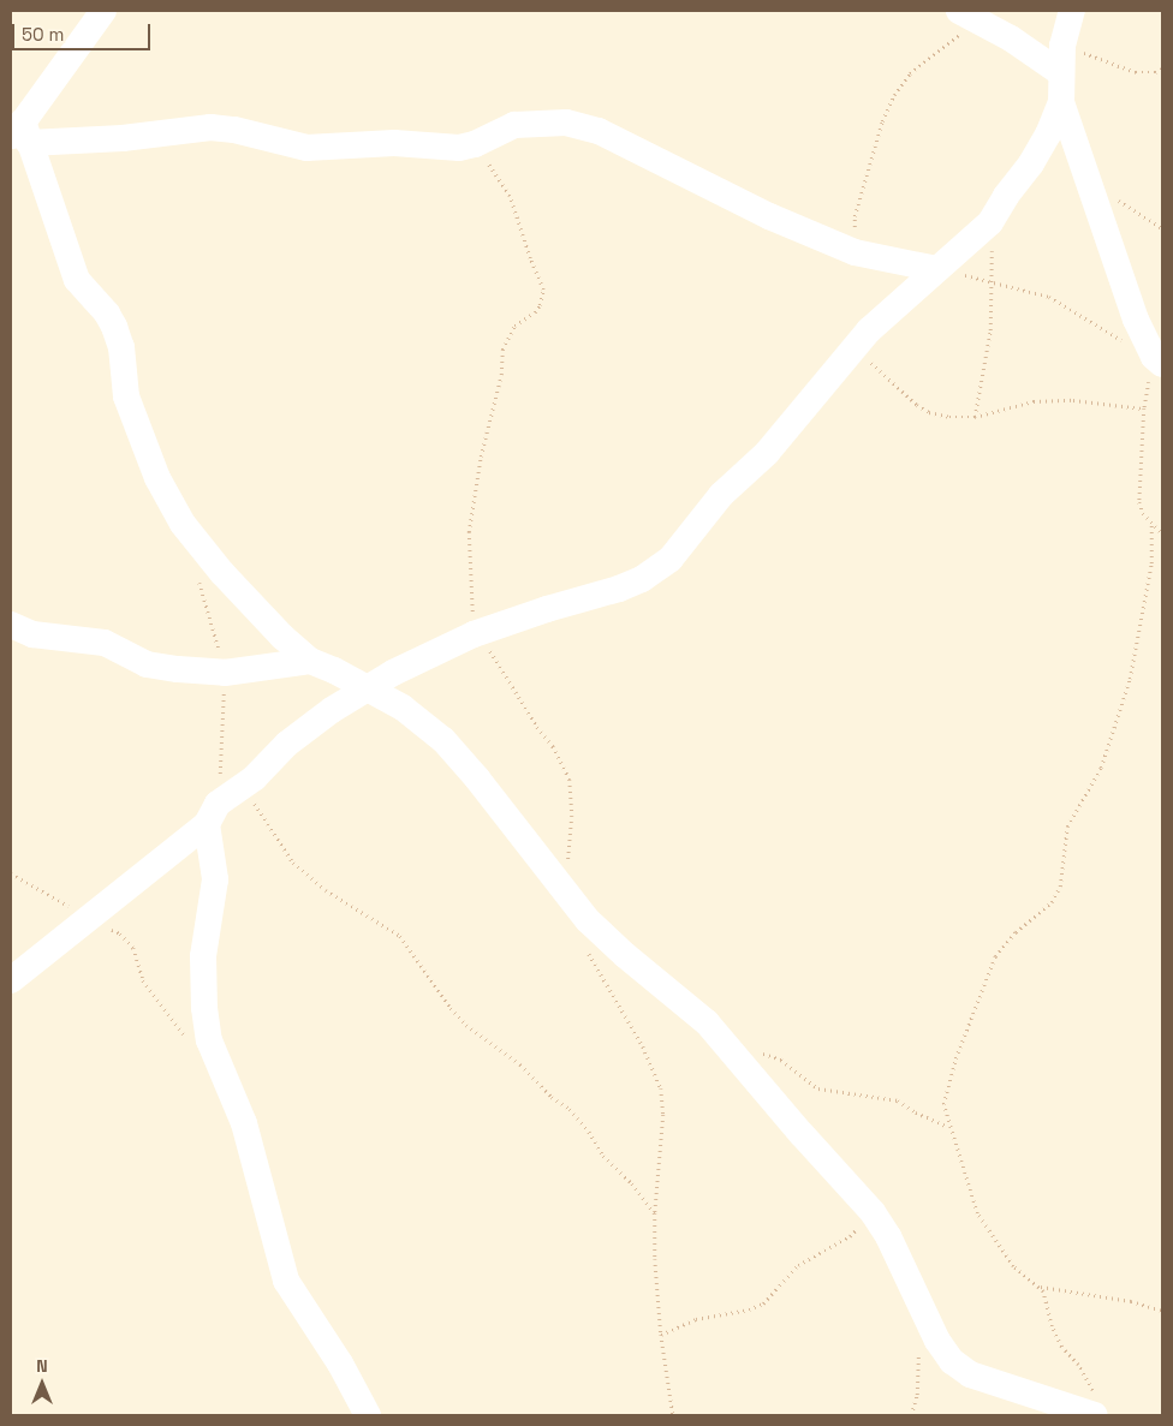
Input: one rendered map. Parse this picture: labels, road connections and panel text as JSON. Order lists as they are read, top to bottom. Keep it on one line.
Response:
{"scale_bar":"50 m","north":"top"}
